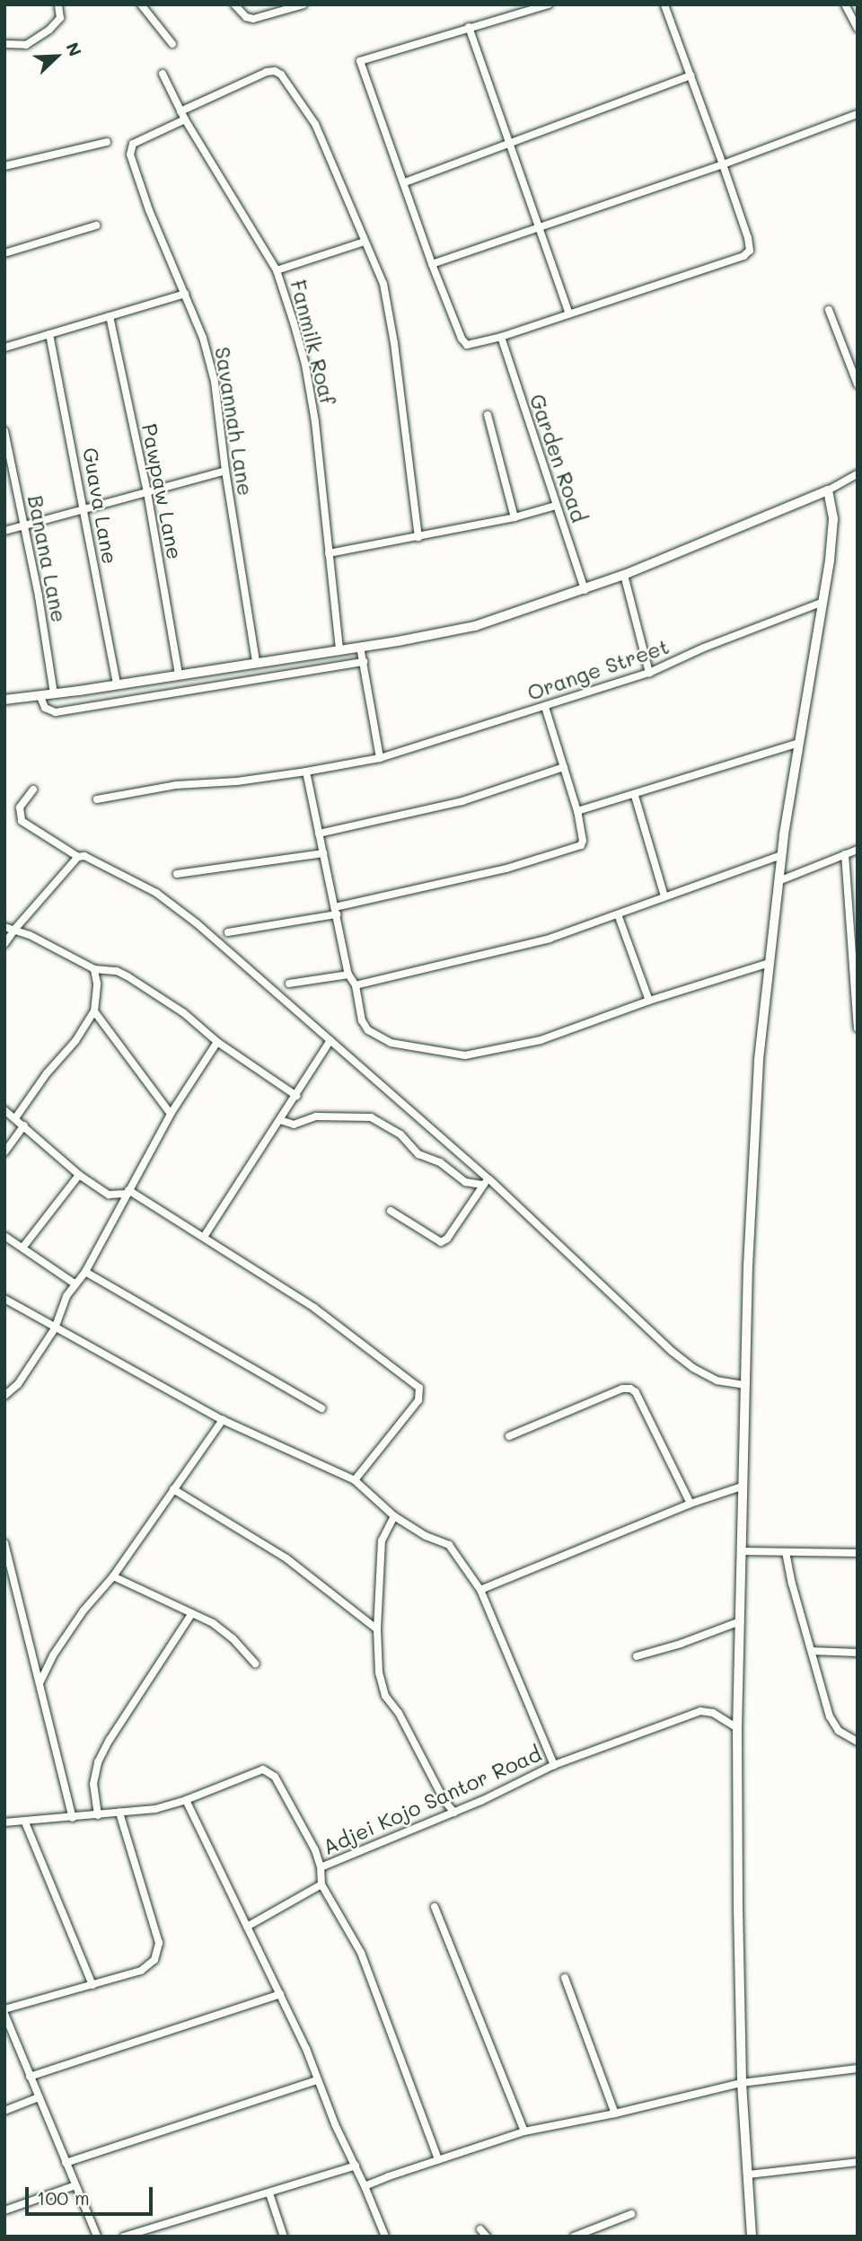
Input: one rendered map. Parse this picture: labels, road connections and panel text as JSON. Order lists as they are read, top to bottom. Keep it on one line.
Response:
{"streets":{"street":["Fanmilk Roaf","Savannah Lane","Garden Road","Pawpaw Lane","Guava Lane","Banana Lane","Orange Street","Adjei Kojo Santor Road"]},"crossings":[["Fanmilk Roaf","Savannah Lane"]],"scale_bar":"100 m","north":"top right"}
